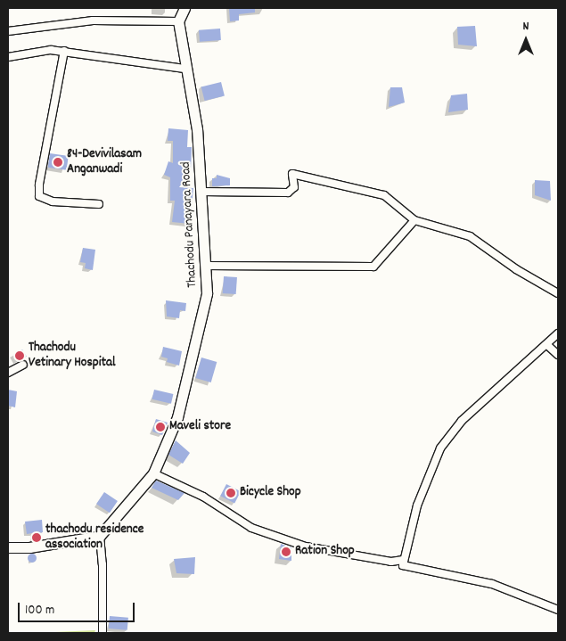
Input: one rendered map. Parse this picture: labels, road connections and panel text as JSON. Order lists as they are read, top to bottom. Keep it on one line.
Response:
{"streets":{"main road":["Thachodu Panayara Road"]},"places":["84-Devivilasam Anganwadi","Thachodu Vetinary Hospital","Maveli store","Bicycle Shop","thachodu residence association","Ration Shop"],"scale_bar":"100 m","north":"top"}
